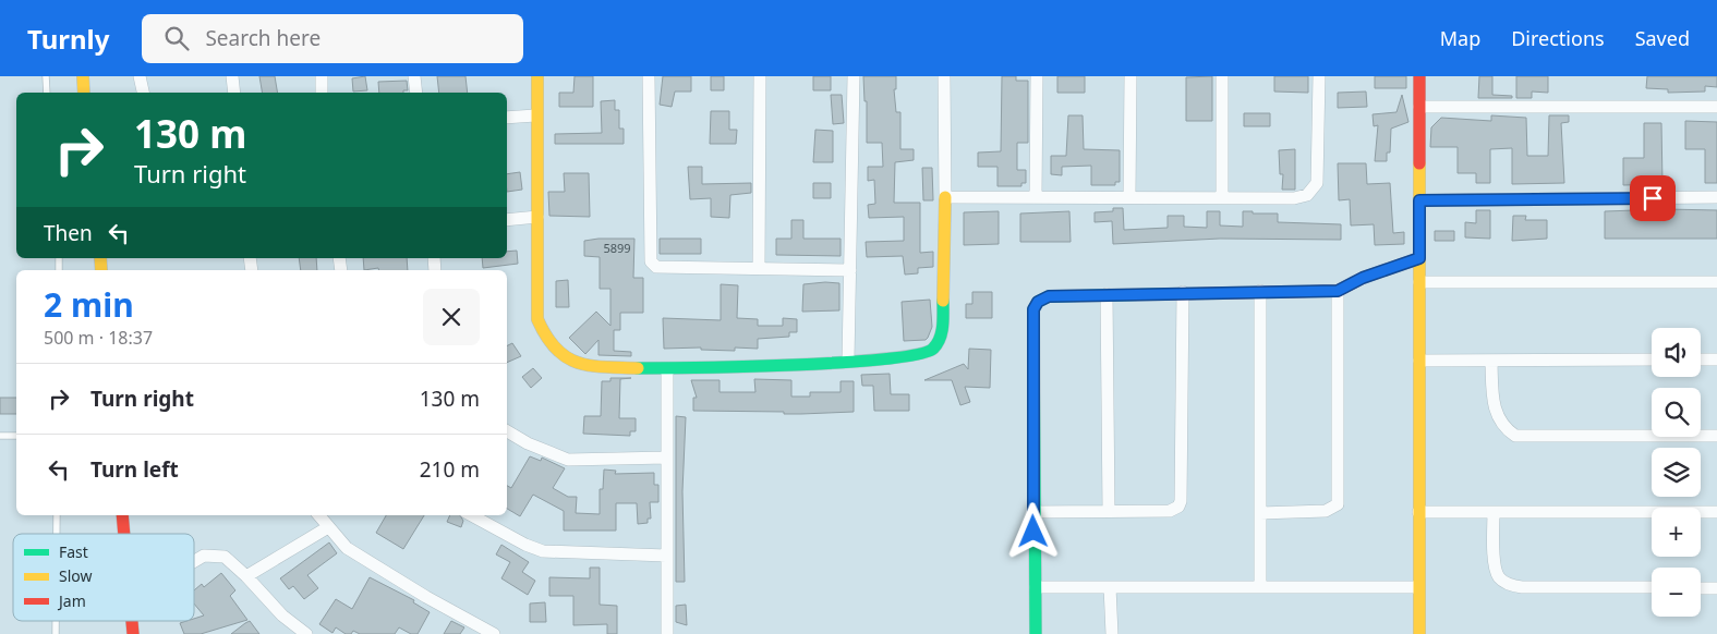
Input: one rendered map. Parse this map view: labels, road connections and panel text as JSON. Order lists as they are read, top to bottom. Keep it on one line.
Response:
{"house_numbers":["5899"],"legend":["Fast","Slow","Jam"],"page":{"header":"Turnly","search":"Search here","nav":["Map","Directions","Saved"],"turn":["130 m","Turn right"],"then":"Then","heading":["2 min","500 m · 18:37"],"map_buttons":["+","−"],"list":[{"name":"Turn right","value":"130 m"},{"name":"Turn left","value":"210 m"}]}}
